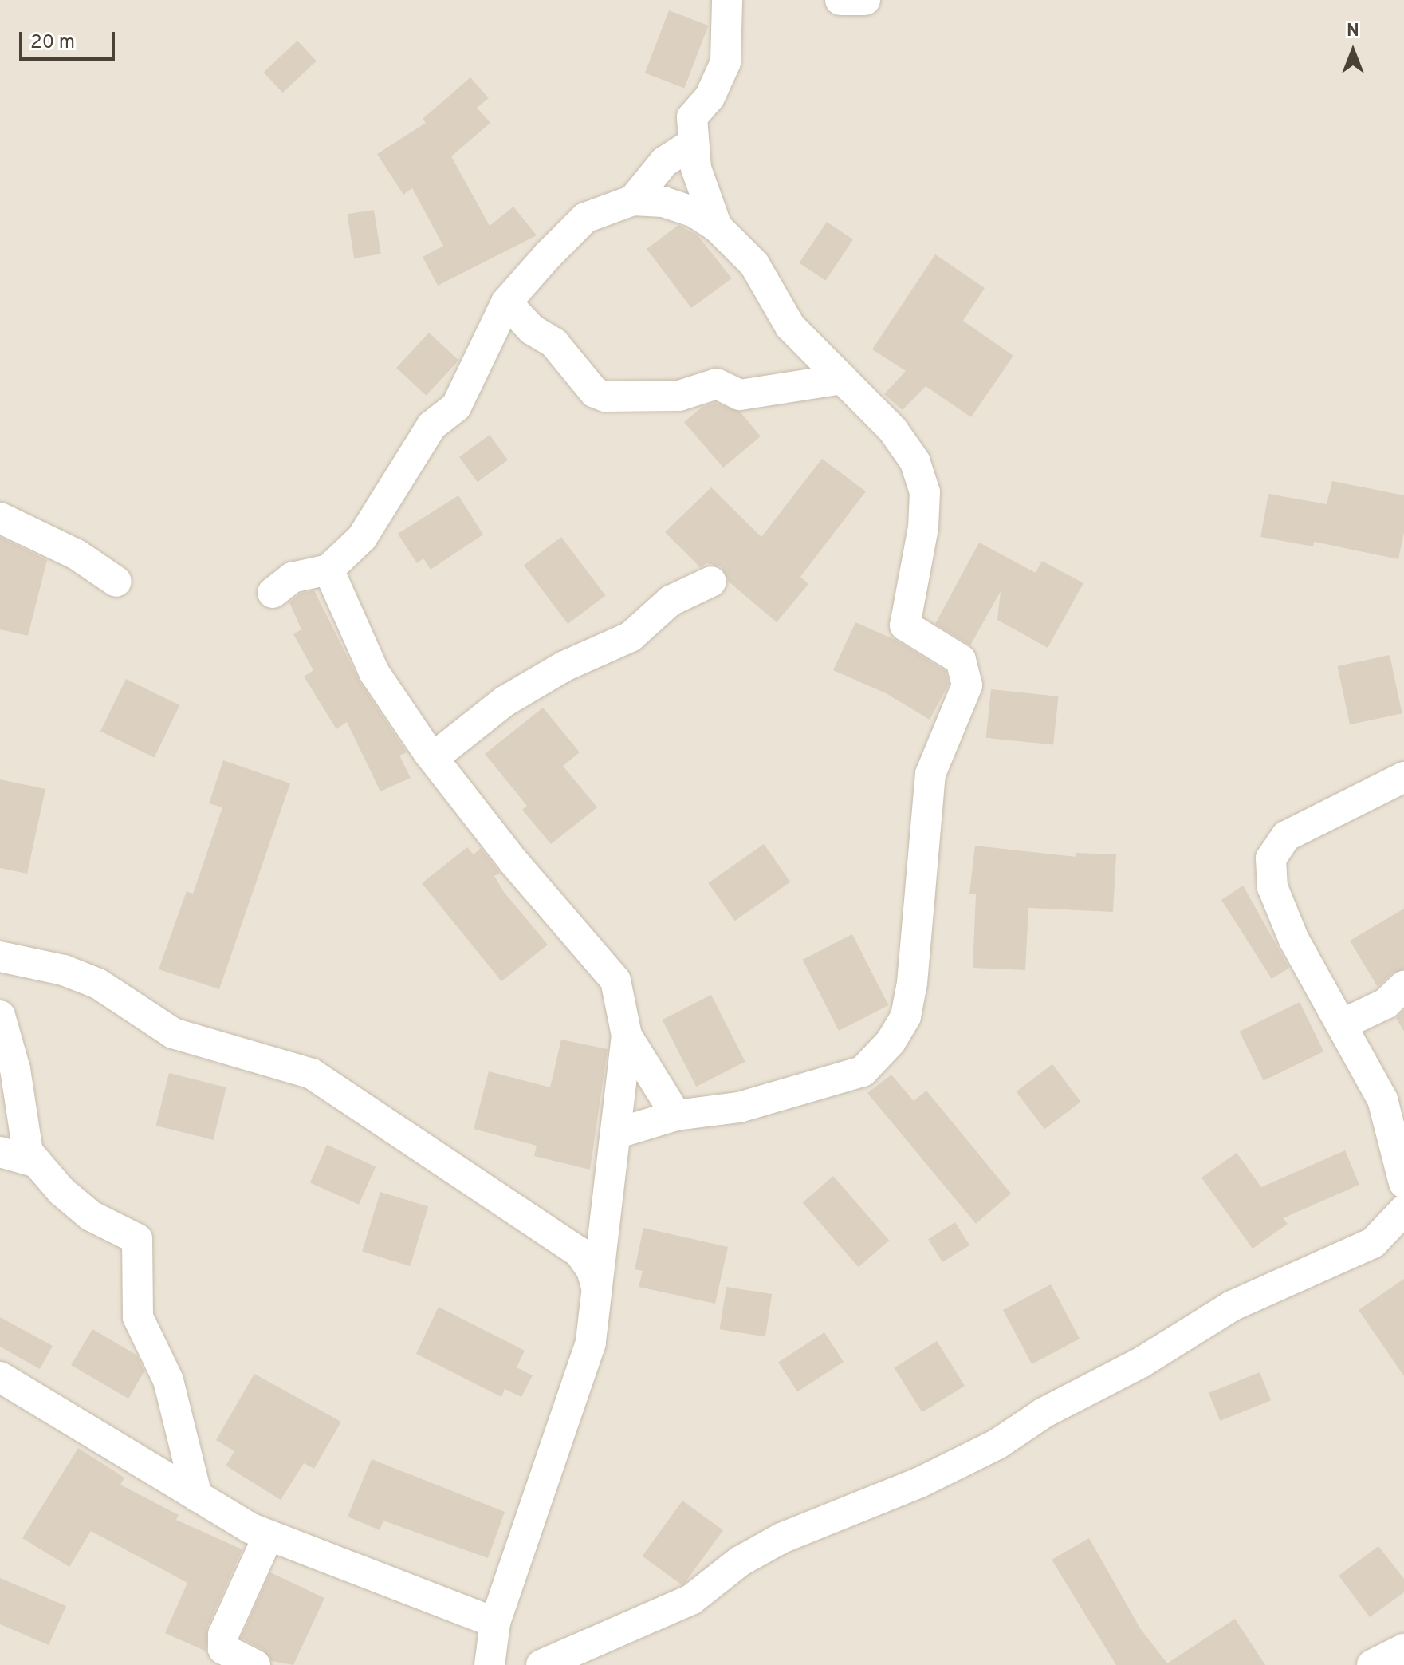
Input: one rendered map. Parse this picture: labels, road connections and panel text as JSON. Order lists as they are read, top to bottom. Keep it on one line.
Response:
{"scale_bar":"20 m","north":"top"}
